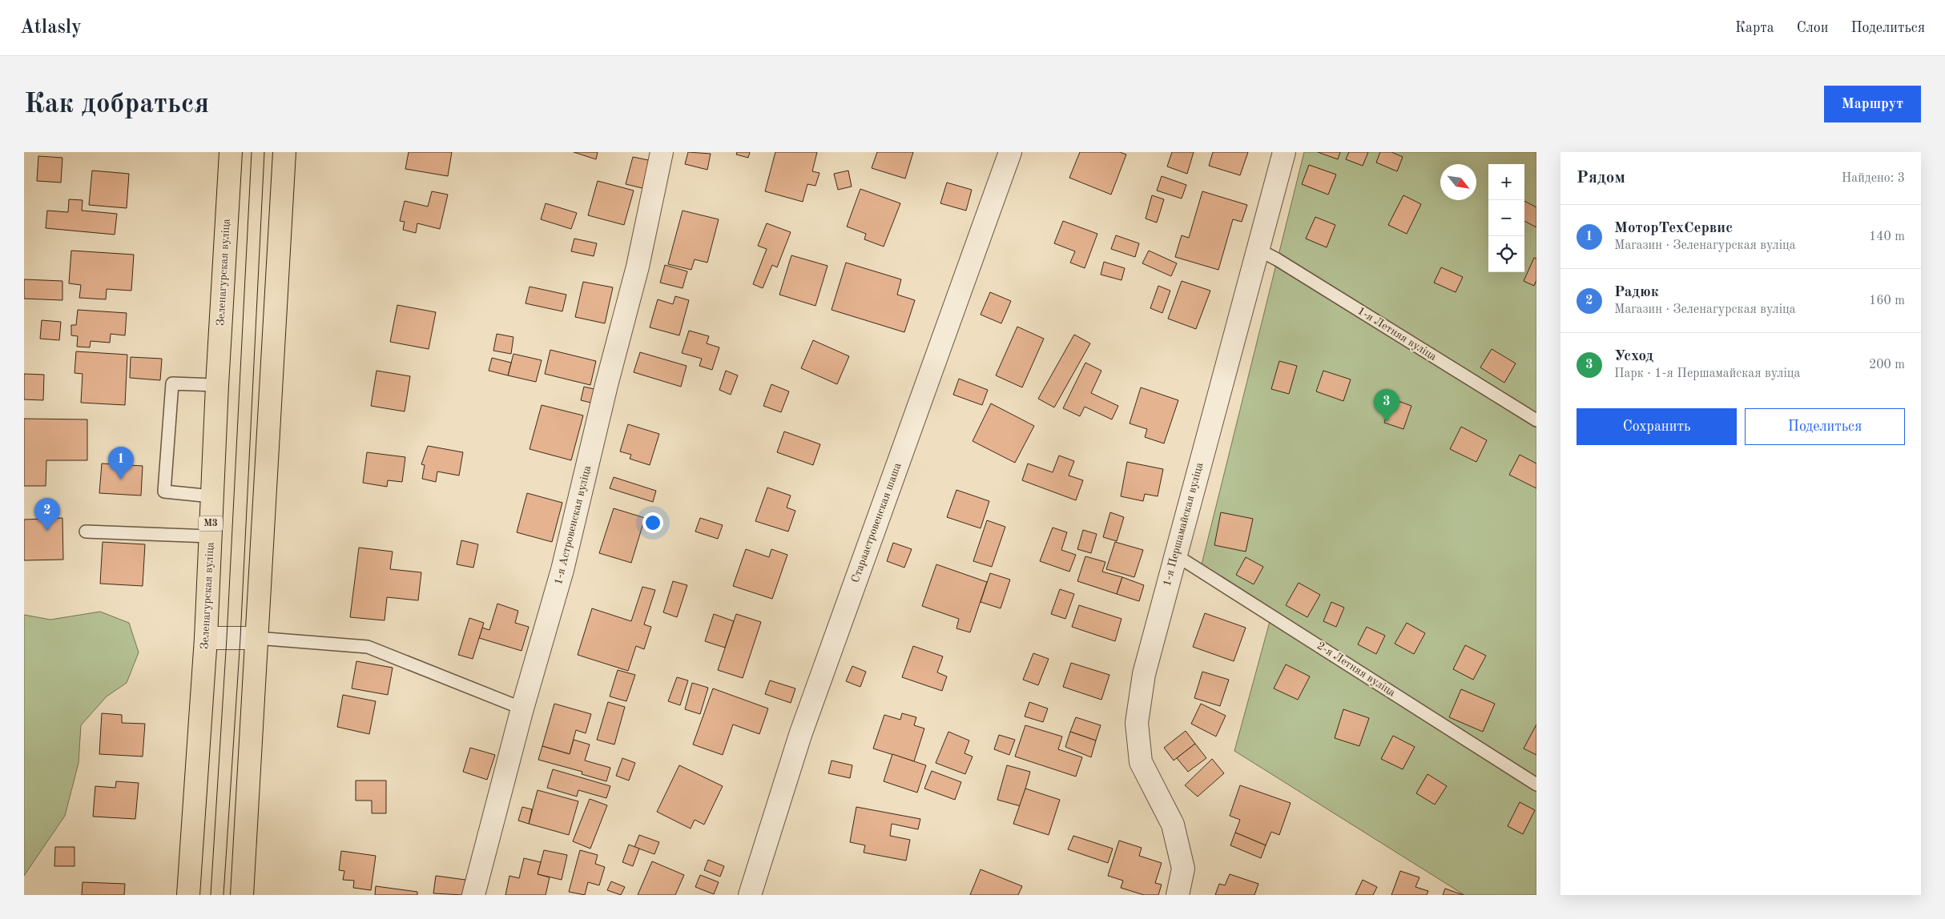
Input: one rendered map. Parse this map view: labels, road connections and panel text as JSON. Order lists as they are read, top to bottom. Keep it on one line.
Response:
{"streets":{"main road":["Зеленагурская вуліца","М3"],"street":["Стараастровенская шаша","1-я Першамайская вуліца","1-я Астровенская вуліца"],"lane":["1-я Летняя вуліца","2-я Летняя вуліца"]},"crossings":[["1-я Летняя вуліца","1-я Першамайская вуліца"],["1-я Першамайская вуліца","2-я Летняя вуліца"]],"north":"bottom right","page":{"header":"Atlasly","nav":["Карта","Слои","Поделиться"],"buttons":["Маршрут",["Сохранить","Поделиться"]],"title":"Как добраться","heading":["Рядом","Найдено: 3"],"map_buttons":["+","−"],"list":[{"mark":"1","name":"МоторТехСервис","note":"Магазин · Зеленагурская вуліца","value":"140 m"},{"mark":"2","name":"Радюк","note":"Магазин · Зеленагурская вуліца","value":"160 m"},{"mark":"3","name":"Усход","note":"Парк · 1-я Першамайская вуліца","value":"200 m"}],"pins":["3","1","2"]}}
